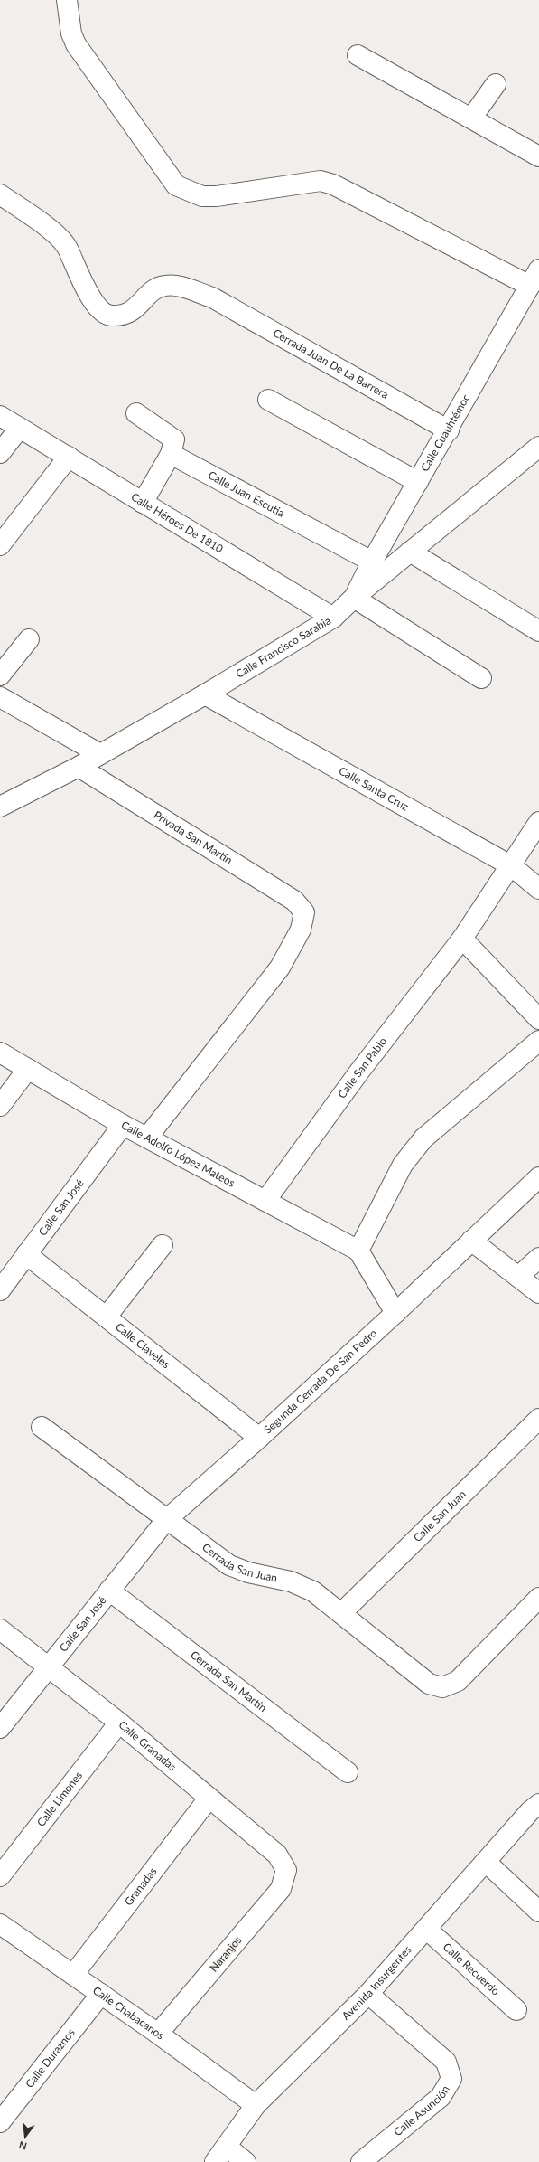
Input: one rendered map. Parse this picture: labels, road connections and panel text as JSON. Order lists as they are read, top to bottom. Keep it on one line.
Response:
{"streets":{"street":["Cerrada Juan De La Barrera","Calle Cuauhtémoc","Calle Juan Escutia","Calle Héroes De 1810","Calle Francisco Sarabia","Calle Santa Cruz","Privada San Martín","Calle San Pablo","Calle Adolfo López Mateos","Calle San José","Calle Claveles","Segunda Cerrada De San Pedro","Calle San Juan","Cerrada San Juan","Cerrada San Martín","Calle Granadas","Calle Limones","Granadas","Naranjos","Calle Recuerdo","Avenida Insurgentes","Calle Chabacanos","Calle Duraznos","Calle Asunción"]},"crossings":[["Cerrada Juan De La Barrera","Calle Cuauhtémoc"],["Calle Cuauhtémoc","Calle Juan Escutia"],["Calle Cuauhtémoc","Calle Francisco Sarabia"],["Calle Héroes De 1810","Calle Francisco Sarabia"],["Calle Francisco Sarabia","Calle Santa Cruz"],["Calle Francisco Sarabia","Privada San Martín"],["Calle Santa Cruz","Calle San Pablo"],["Privada San Martín","Calle Adolfo López Mateos"],["Calle San Pablo","Calle Adolfo López Mateos"],["Calle Adolfo López Mateos","Calle San José"],["Calle San José","Calle Claveles"],["Calle San José","Segunda Cerrada De San Pedro"],["Calle San José","Cerrada San Juan"],["Calle San José","Cerrada San Martín"],["Calle San José","Calle Granadas"],["Calle Claveles","Segunda Cerrada De San Pedro"],["Segunda Cerrada De San Pedro","Cerrada San Juan"],["Calle San Juan","Cerrada San Juan"],["Calle Granadas","Calle Limones"],["Calle Granadas","Granadas"],["Calle Granadas","Naranjos"],["Granadas","Calle Chabacanos"],["Naranjos","Calle Chabacanos"],["Calle Recuerdo","Avenida Insurgentes"],["Avenida Insurgentes","Calle Chabacanos"],["Avenida Insurgentes","Calle Asunción"],["Calle Chabacanos","Calle Duraznos"]],"north":"bottom"}
